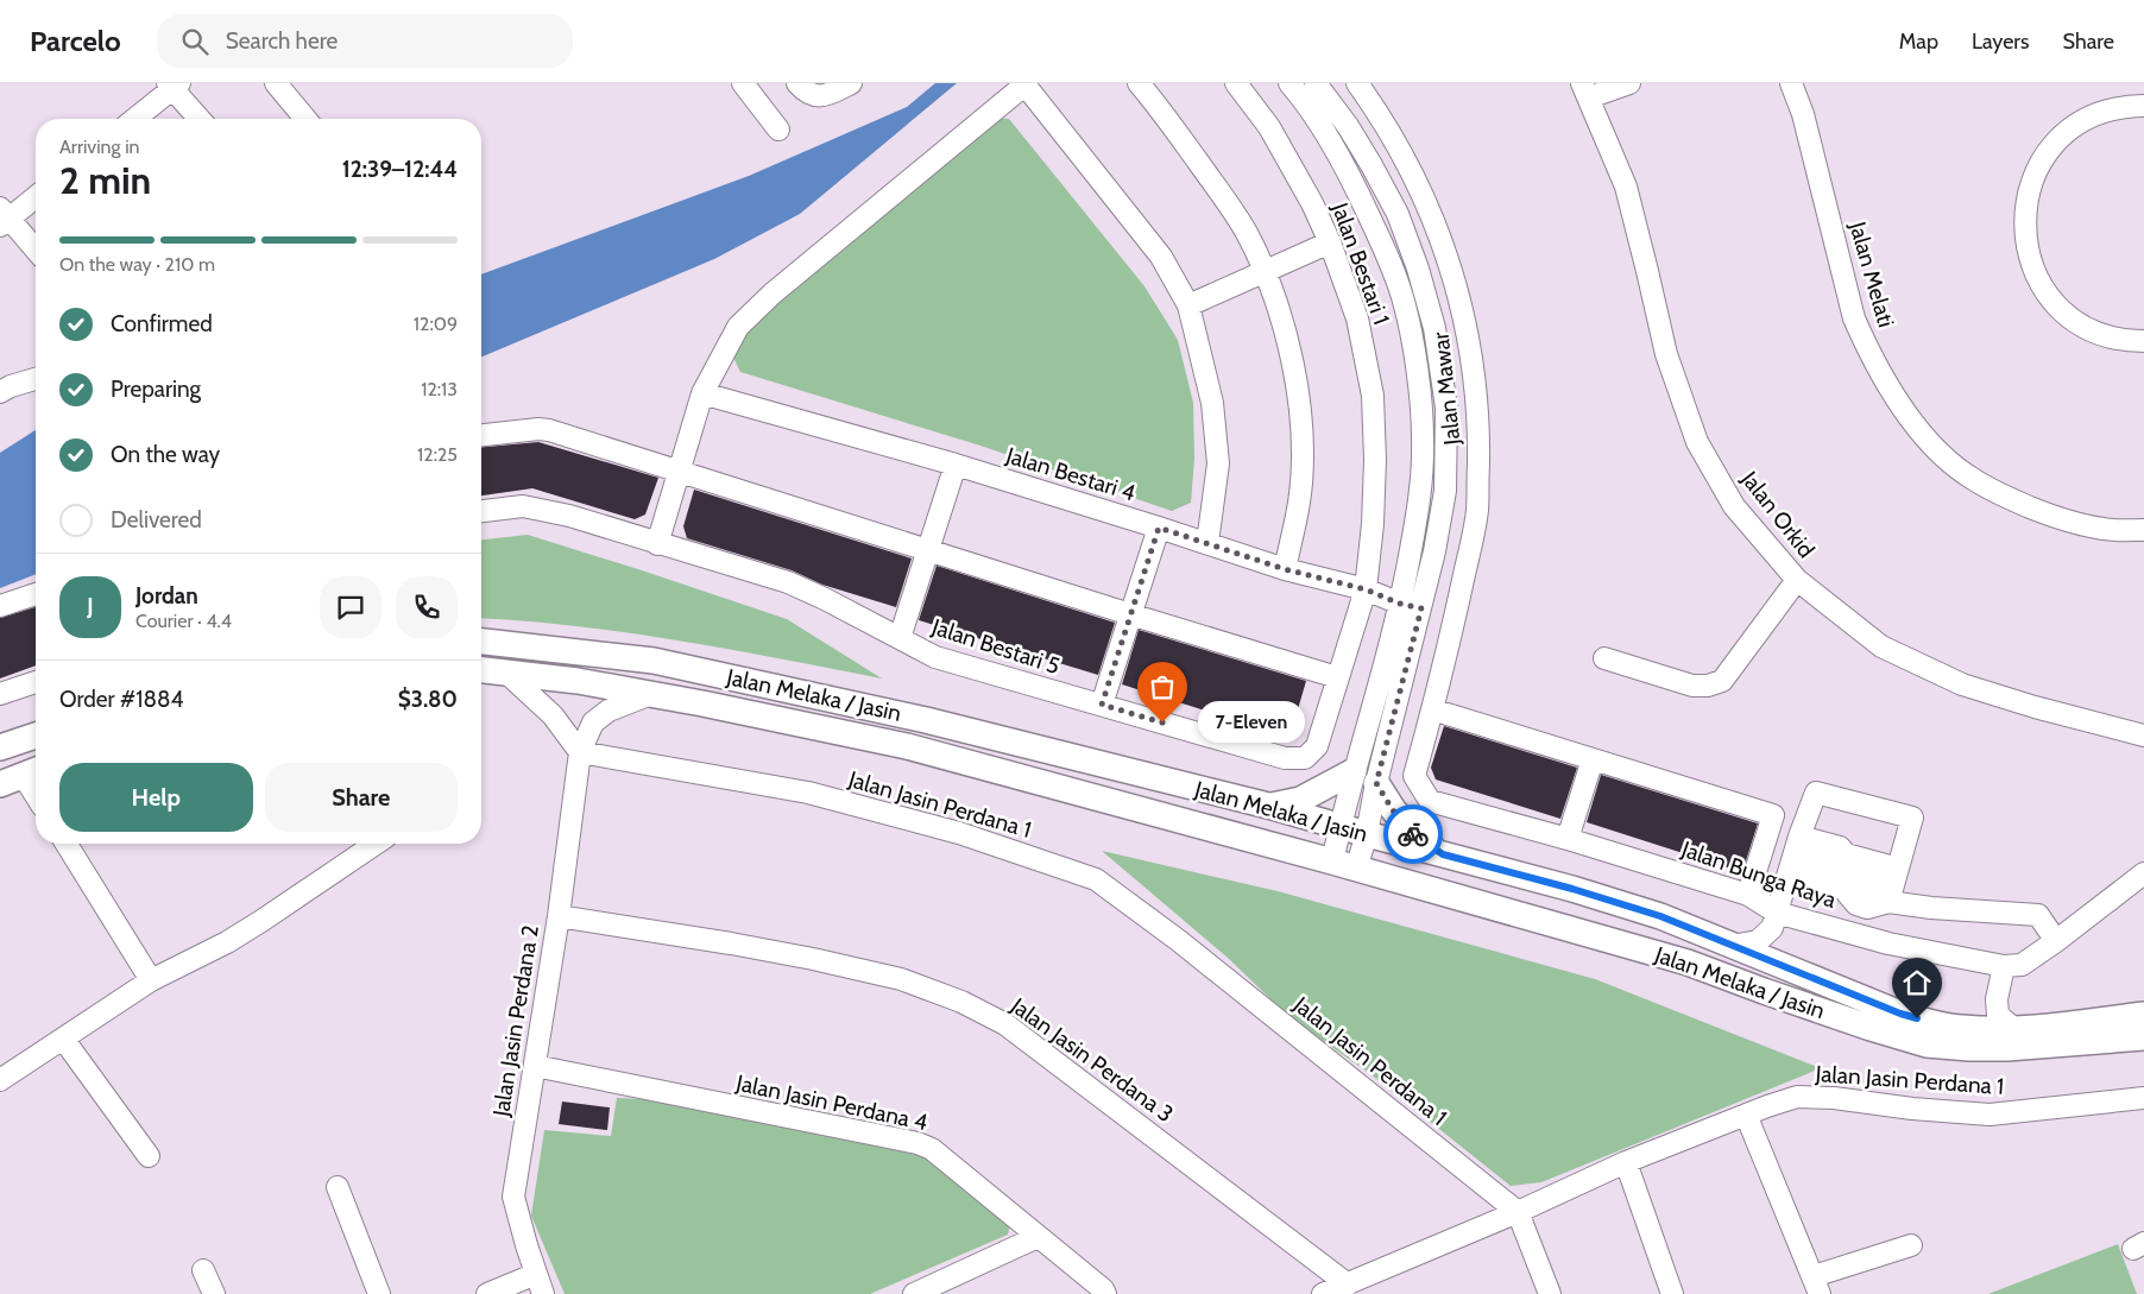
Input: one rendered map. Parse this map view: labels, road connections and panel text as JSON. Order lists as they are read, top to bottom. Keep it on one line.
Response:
{"streets":{"main road":["Jalan Melaka / Jasin"],"street":["Jalan Bestari 1","Jalan Melati","Jalan Mawar","Jalan Bestari 4","Jalan Orkid","Jalan Bestari 5","Jalan Jasin Perdana 1","Jalan Bunga Raya","Jalan Jasin Perdana 2","Jalan Jasin Perdana 3","Jalan Jasin Perdana 4"]},"crossings":[["Jalan Bestari 1","Jalan Bestari 4"],["Jalan Bestari 1","Jalan Bestari 5"],["Jalan Mawar","Jalan Bunga Raya"],["Jalan Bestari 4","Jalan Bestari 5"],["Jalan Melaka / Jasin","Jalan Jasin Perdana 2"],["Jalan Jasin Perdana 1","Jalan Jasin Perdana 2"],["Jalan Jasin Perdana 2","Jalan Jasin Perdana 3"],["Jalan Jasin Perdana 2","Jalan Jasin Perdana 4"]],"places":["7-Eleven"],"page":{"header":"Parcelo","search":"Search here","nav":["Map","Layers","Share"],"heading":["2 min","Arriving in","12:39–12:44"],"panel":["Jordan","Courier · 4.4","Order #1884","$3.80"],"bar":"On the way · 210 m","list":[["Confirmed","12:09"],["Preparing","12:13"],["On the way","12:25"],"Delivered"],"round":"J","bubble":"7-Eleven","buttons":["Help","Share"]}}
